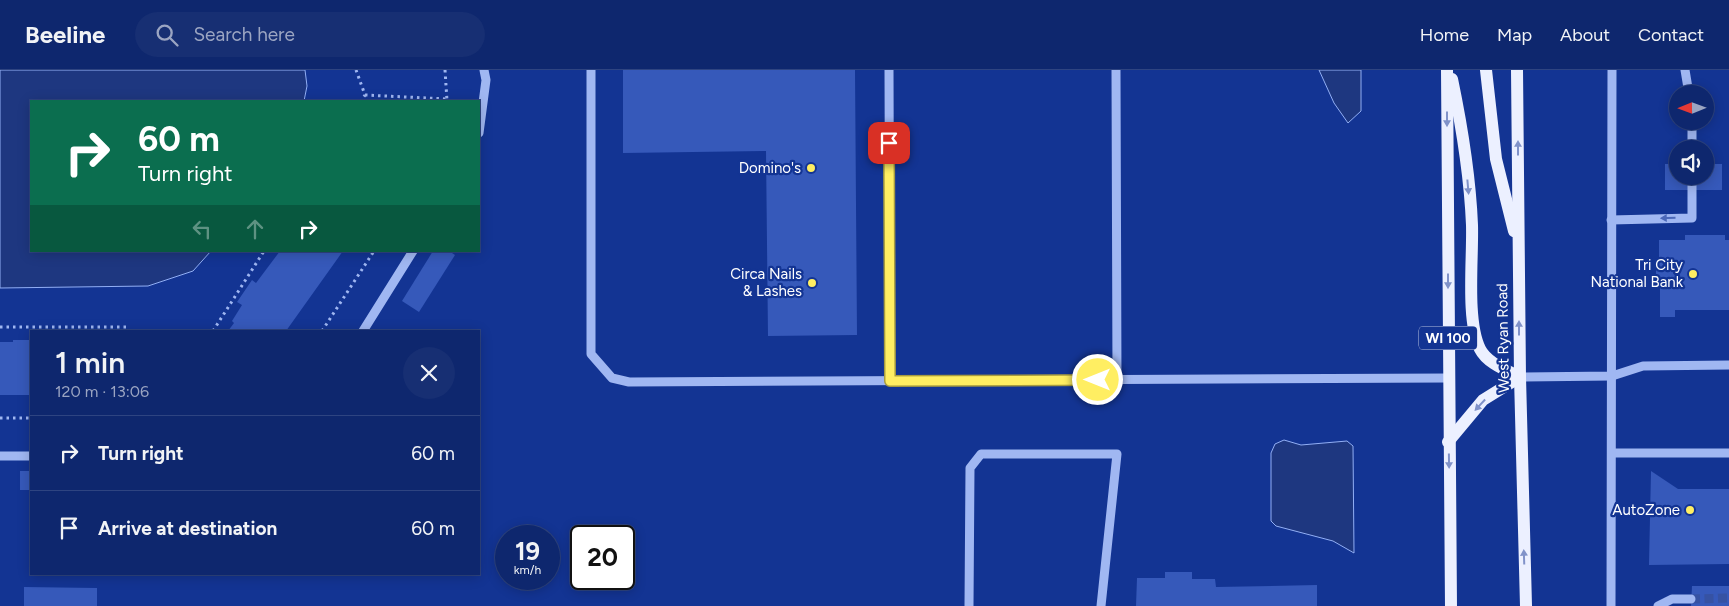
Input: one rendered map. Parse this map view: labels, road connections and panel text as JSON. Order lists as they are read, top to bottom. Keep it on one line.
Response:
{"streets":{"main road":["WI 100","West Ryan Road"]},"places":["Domino's","Tri City National Bank","Circa Nails & Lashes","AutoZone"],"north":"left","page":{"header":"Beeline","search":"Search here","nav":["Home","Map","About","Contact"],"turn":["60 m","Turn right"],"heading":["1 min","120 m · 13:06"],"list":[{"name":"Turn right","value":"60 m"},{"name":"Arrive at destination","value":"60 m"}],"speed":"19 km/h","limit":"20"}}
